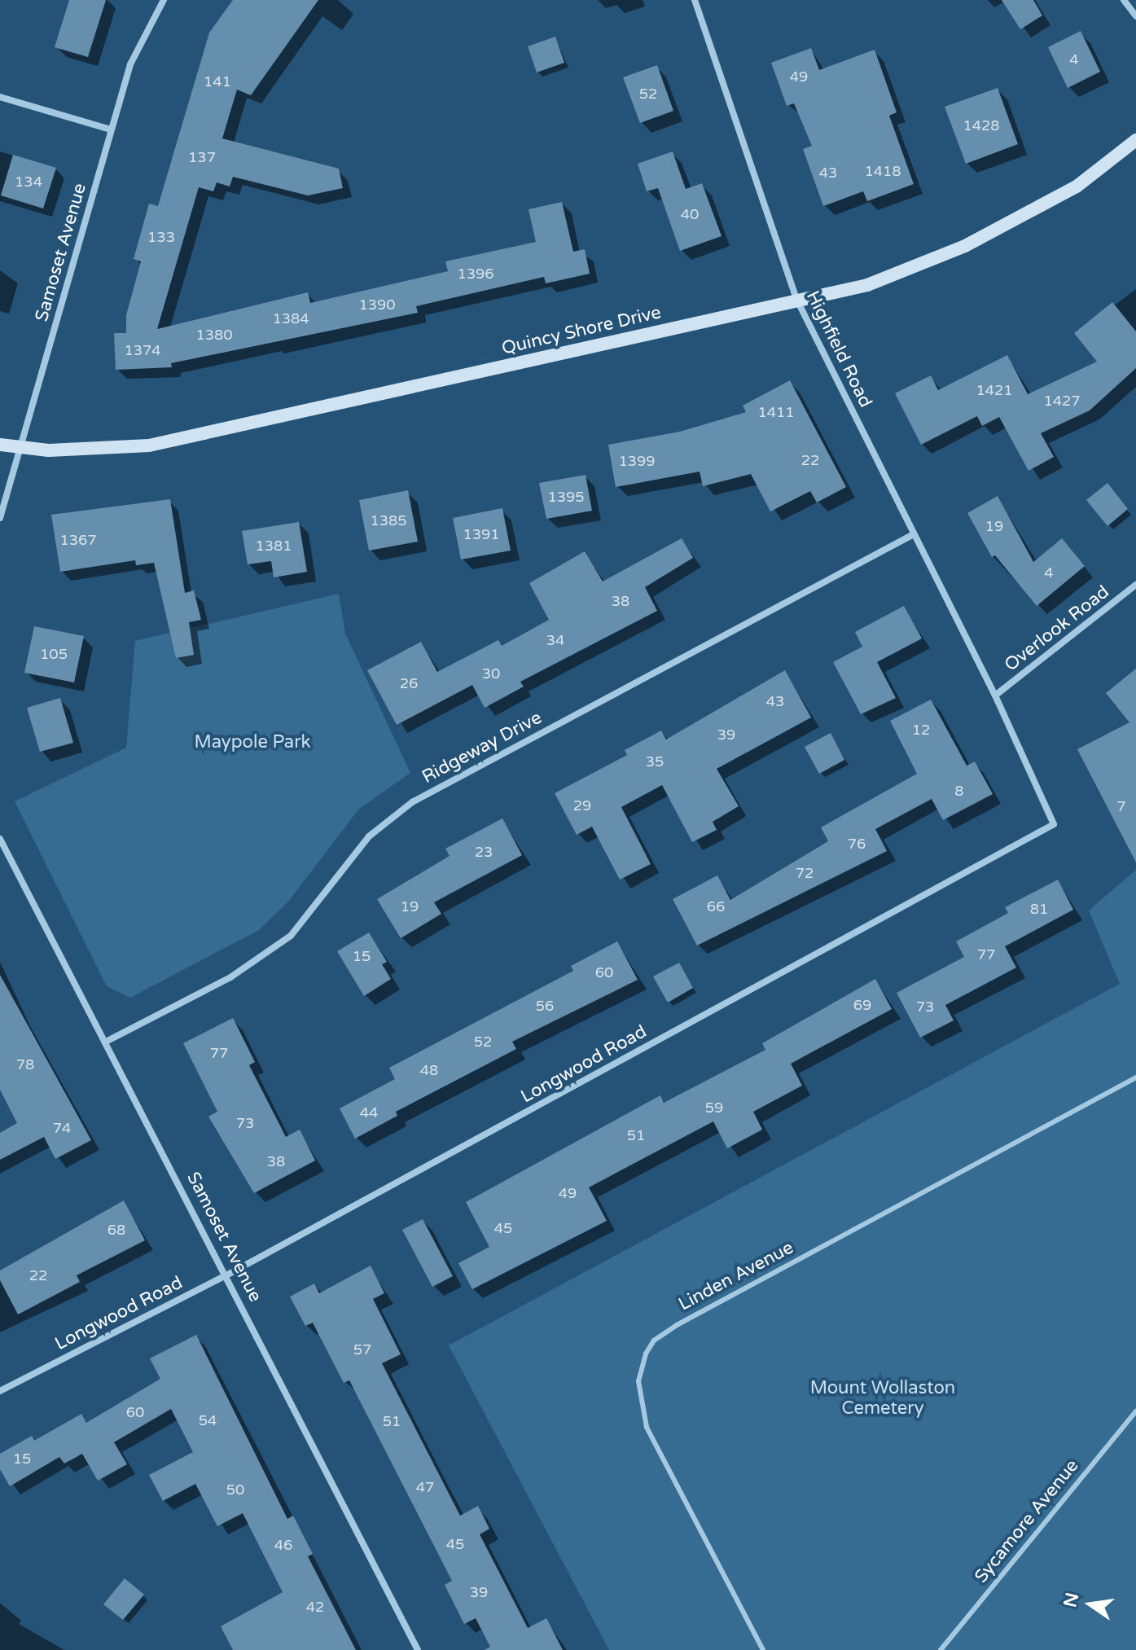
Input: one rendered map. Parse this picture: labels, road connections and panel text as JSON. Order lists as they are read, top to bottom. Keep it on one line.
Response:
{"streets":{"main road":["Quincy Shore Drive"],"street":["Samoset Avenue","Highfield Road","Overlook Road","Ridgeway Drive","Longwood Road"],"lane":["Linden Avenue","Sycamore Avenue"]},"crossings":[["Samoset Avenue","Quincy Shore Drive"],["Samoset Avenue","Ridgeway Drive"],["Samoset Avenue","Longwood Road"],["Quincy Shore Drive","Highfield Road"],["Highfield Road","Overlook Road"],["Highfield Road","Ridgeway Drive"],["Highfield Road","Longwood Road"],["Overlook Road","Longwood Road"]],"parks":["Maypole Park","Mount Wollaston Cemetery"],"house_numbers":["4","49","141","52","1428","137","1418","43","134","40","133","1396","1390","1384","1380","1374","1421","1427","1411","22","1399","1395","1385","19","1391","1367","1381","4","38","34","105","30","26","43","12","39","35","8","29","7","76","23","72","19","66","81","77","15","60","69","56","73","52","77","78","48","59","44","73","74","51","38","49","45","68","22","57","60","54","51","15","47","50","45","46","39","42"],"north":"left"}
